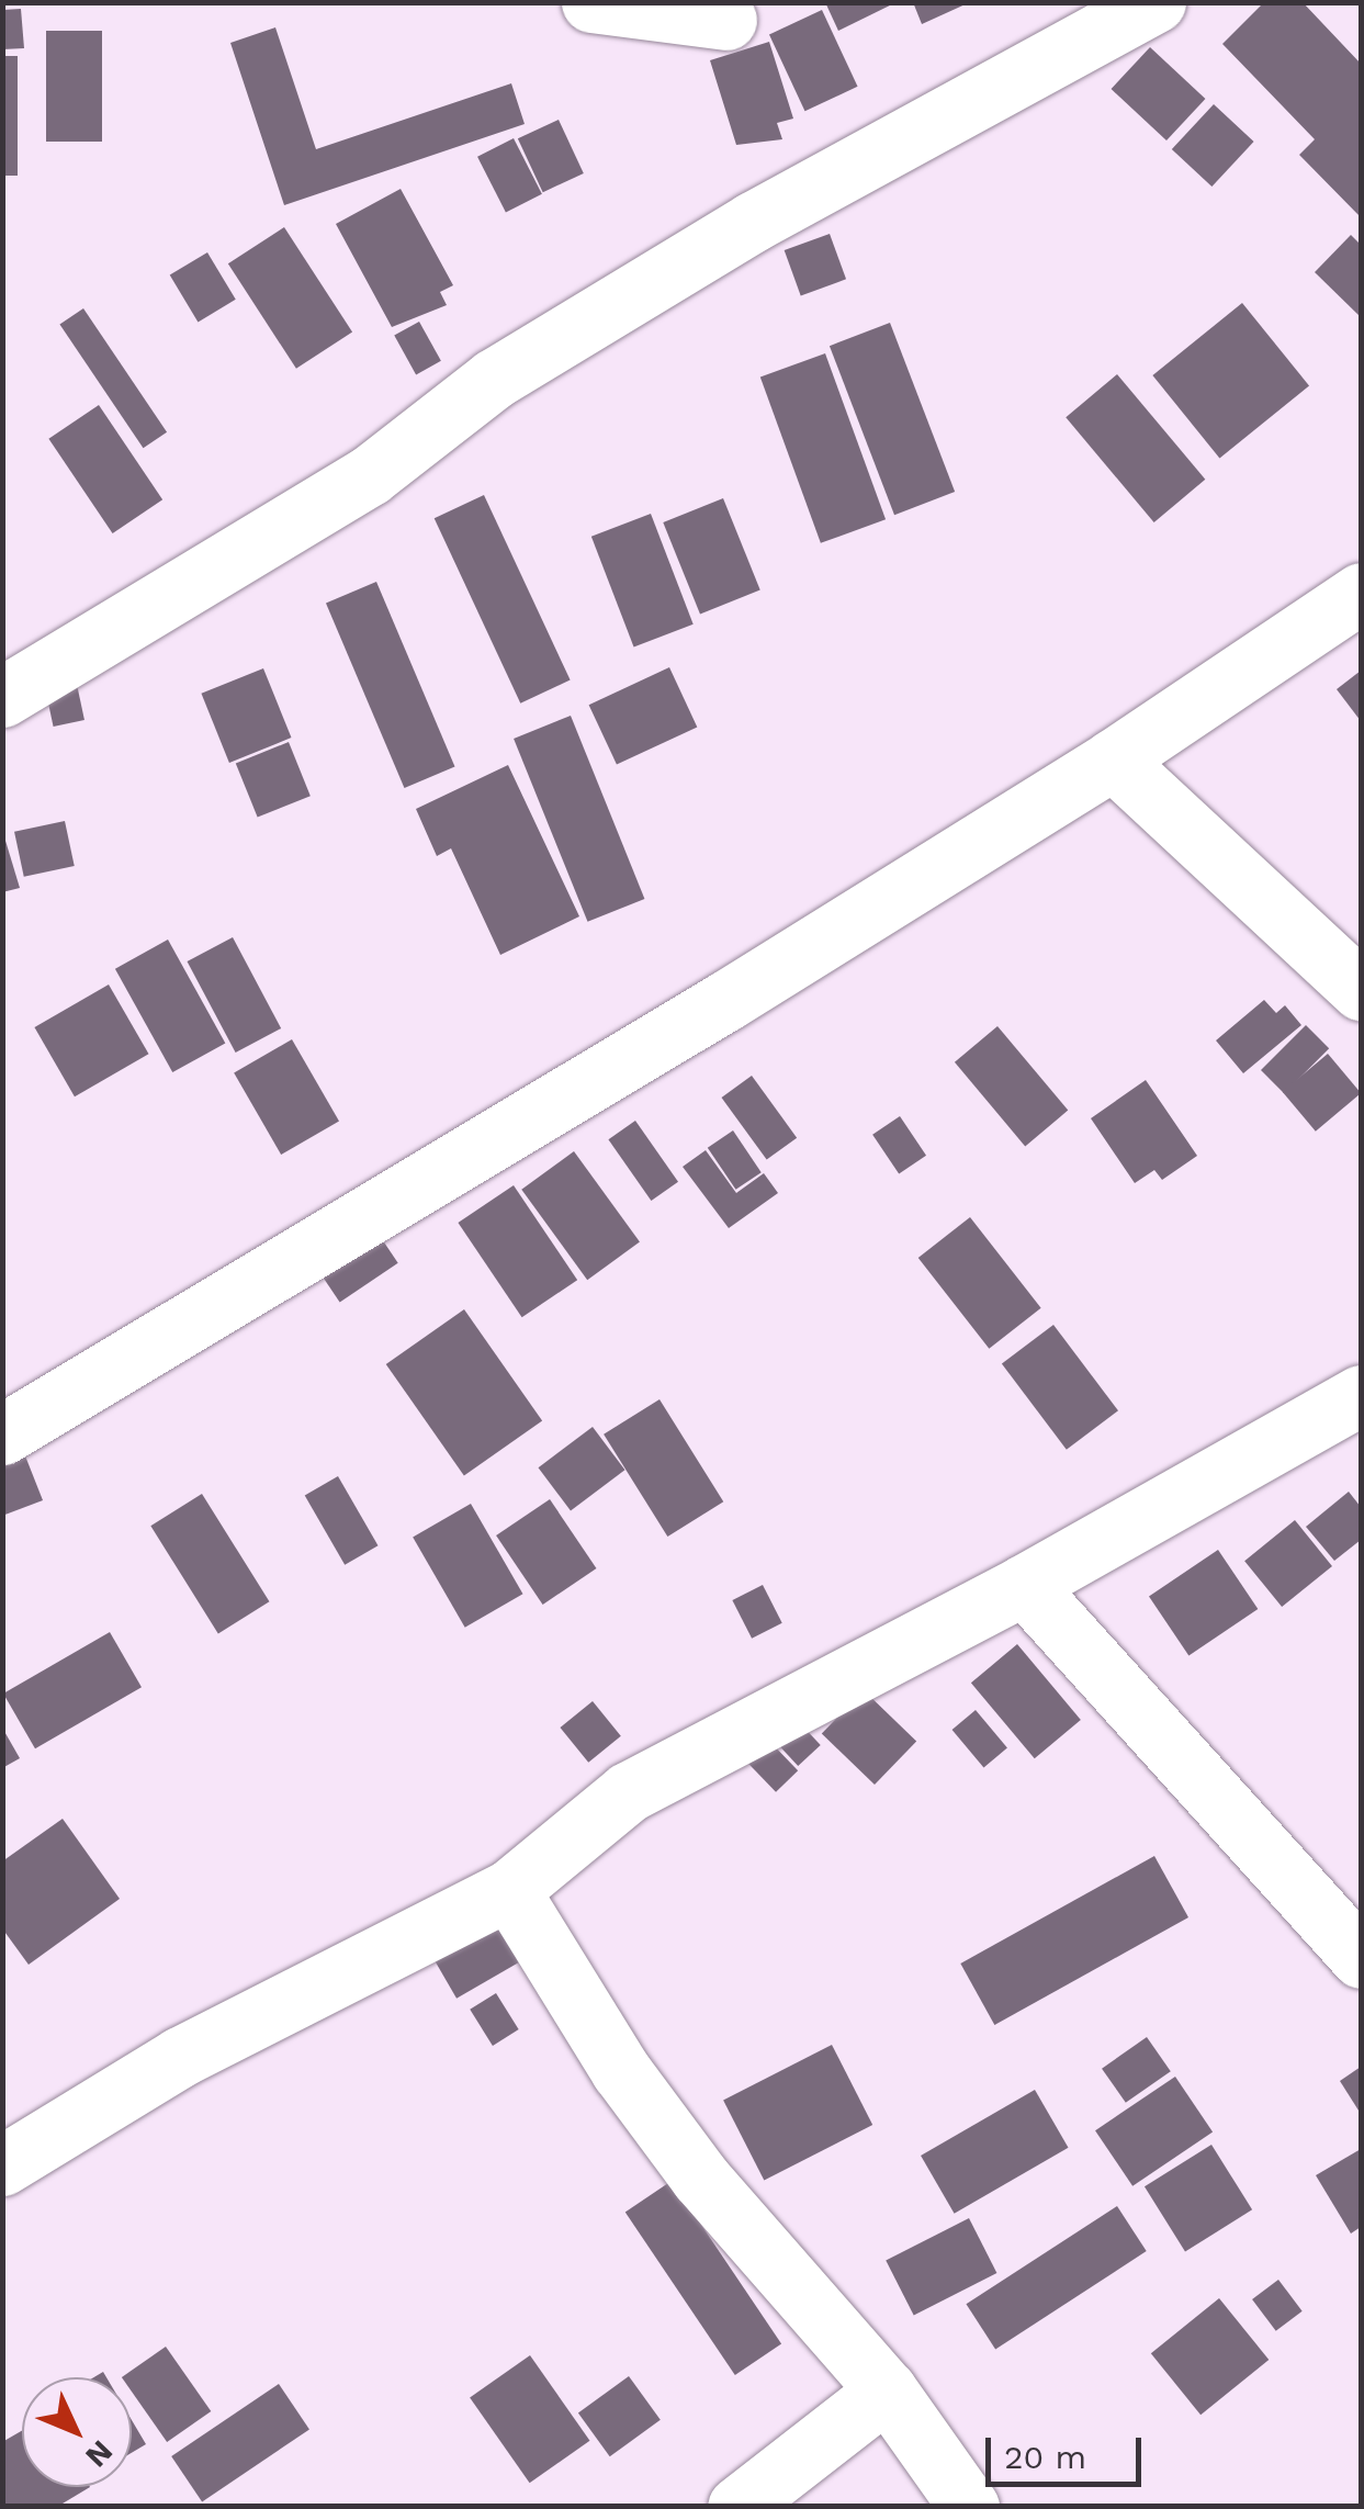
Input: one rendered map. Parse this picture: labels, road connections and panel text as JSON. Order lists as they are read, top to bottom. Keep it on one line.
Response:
{"scale_bar":"20 m","north":"bottom right"}
